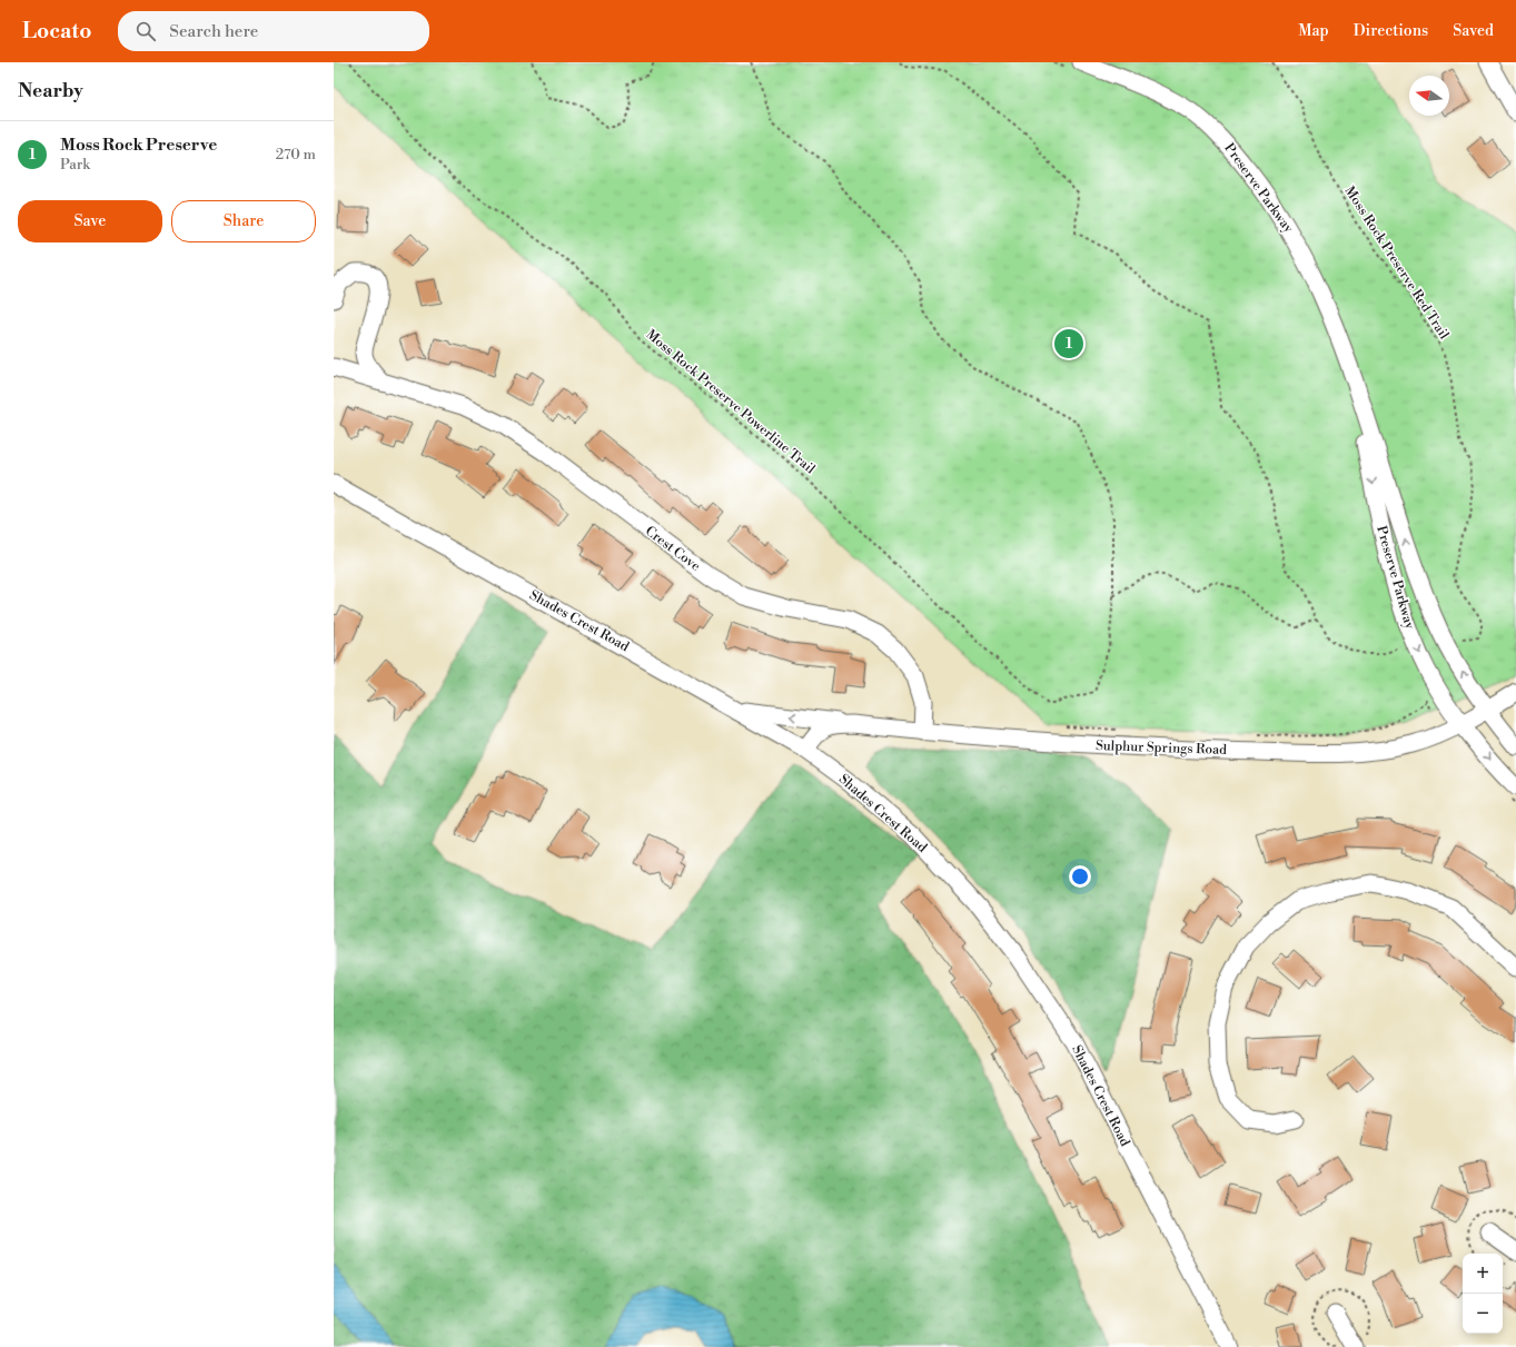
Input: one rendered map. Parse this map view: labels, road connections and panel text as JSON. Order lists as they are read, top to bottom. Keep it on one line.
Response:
{"streets":{"street":["Preserve Parkway","Crest Cove","Shades Crest Road","Sulphur Springs Road"],"path":["Moss Rock Preserve Red Trail","Moss Rock Preserve Powerline Trail"]},"crossings":[["Preserve Parkway","Moss Rock Preserve Red Trail"],["Preserve Parkway","Sulphur Springs Road"],["Crest Cove","Sulphur Springs Road"],["Shades Crest Road","Sulphur Springs Road"]],"north":"left","page":{"header":"Locato","search":"Search here","nav":["Map","Directions","Saved"],"heading":"Nearby","list":[{"mark":"1","name":"Moss Rock Preserve","note":"Park","value":"270 m"}],"buttons":["Save","Share"],"pins":"1","map_buttons":["+","−"]}}
